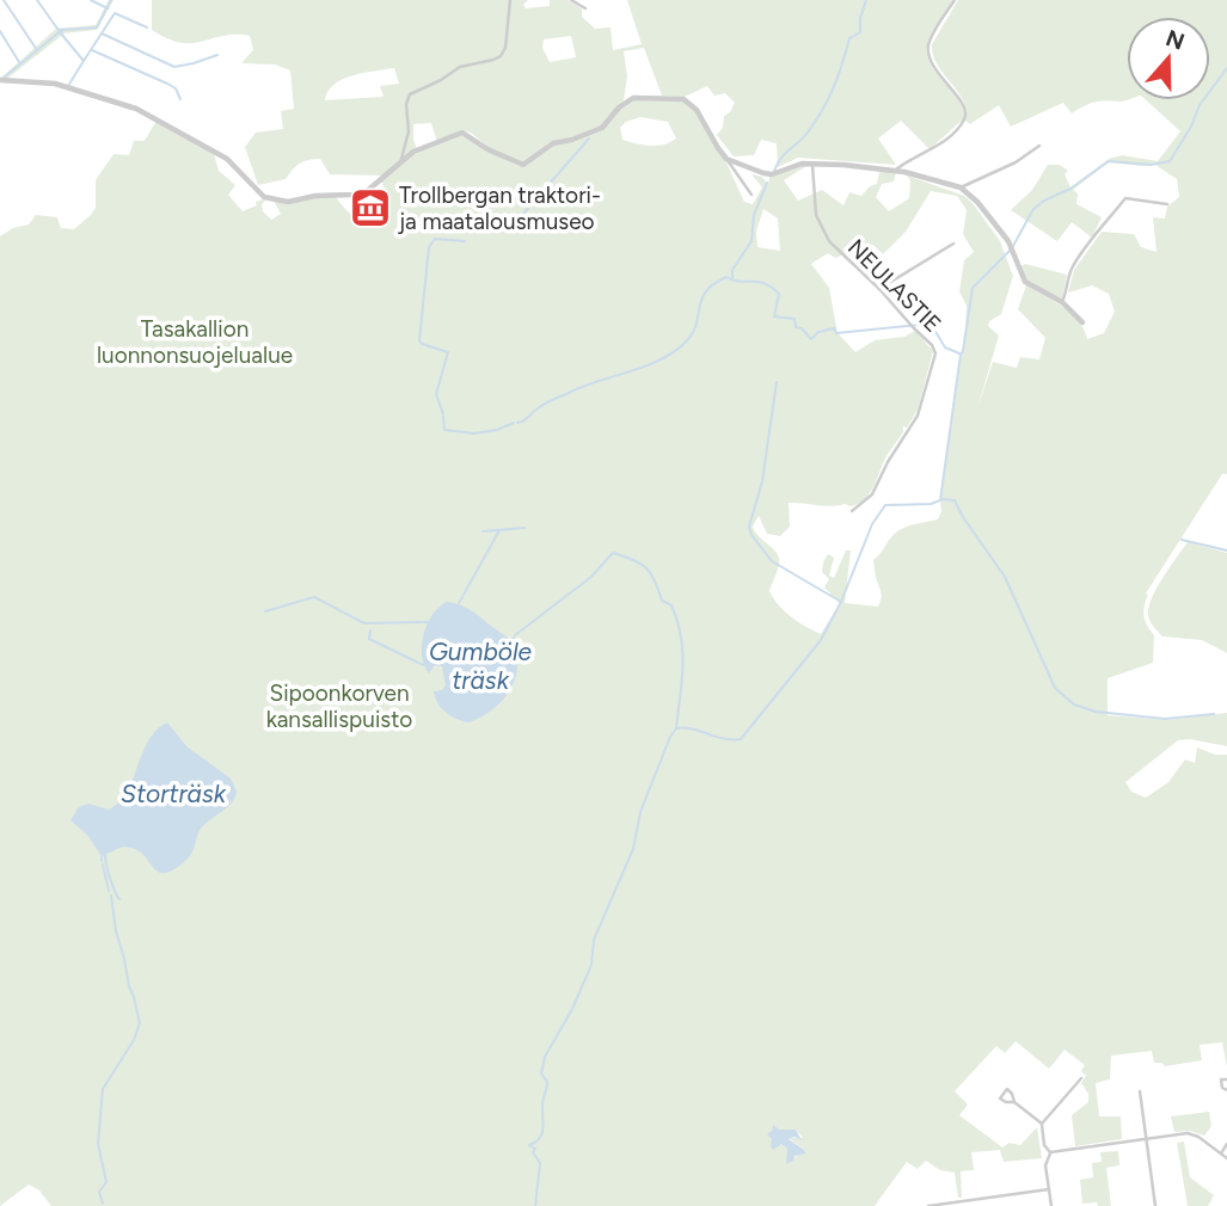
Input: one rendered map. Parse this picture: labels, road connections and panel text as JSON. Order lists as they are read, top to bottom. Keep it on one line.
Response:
{"streets":{"street":["NEULASTIE"]},"water":["Gumböle träsk","Storträsk"],"parks":["Tasakallion luonnonsuojelualue","Sipoonkorven kansallispuisto"],"places":{"museum":["Trollbergan traktori- ja maatalousmuseo"]},"north":"top"}
